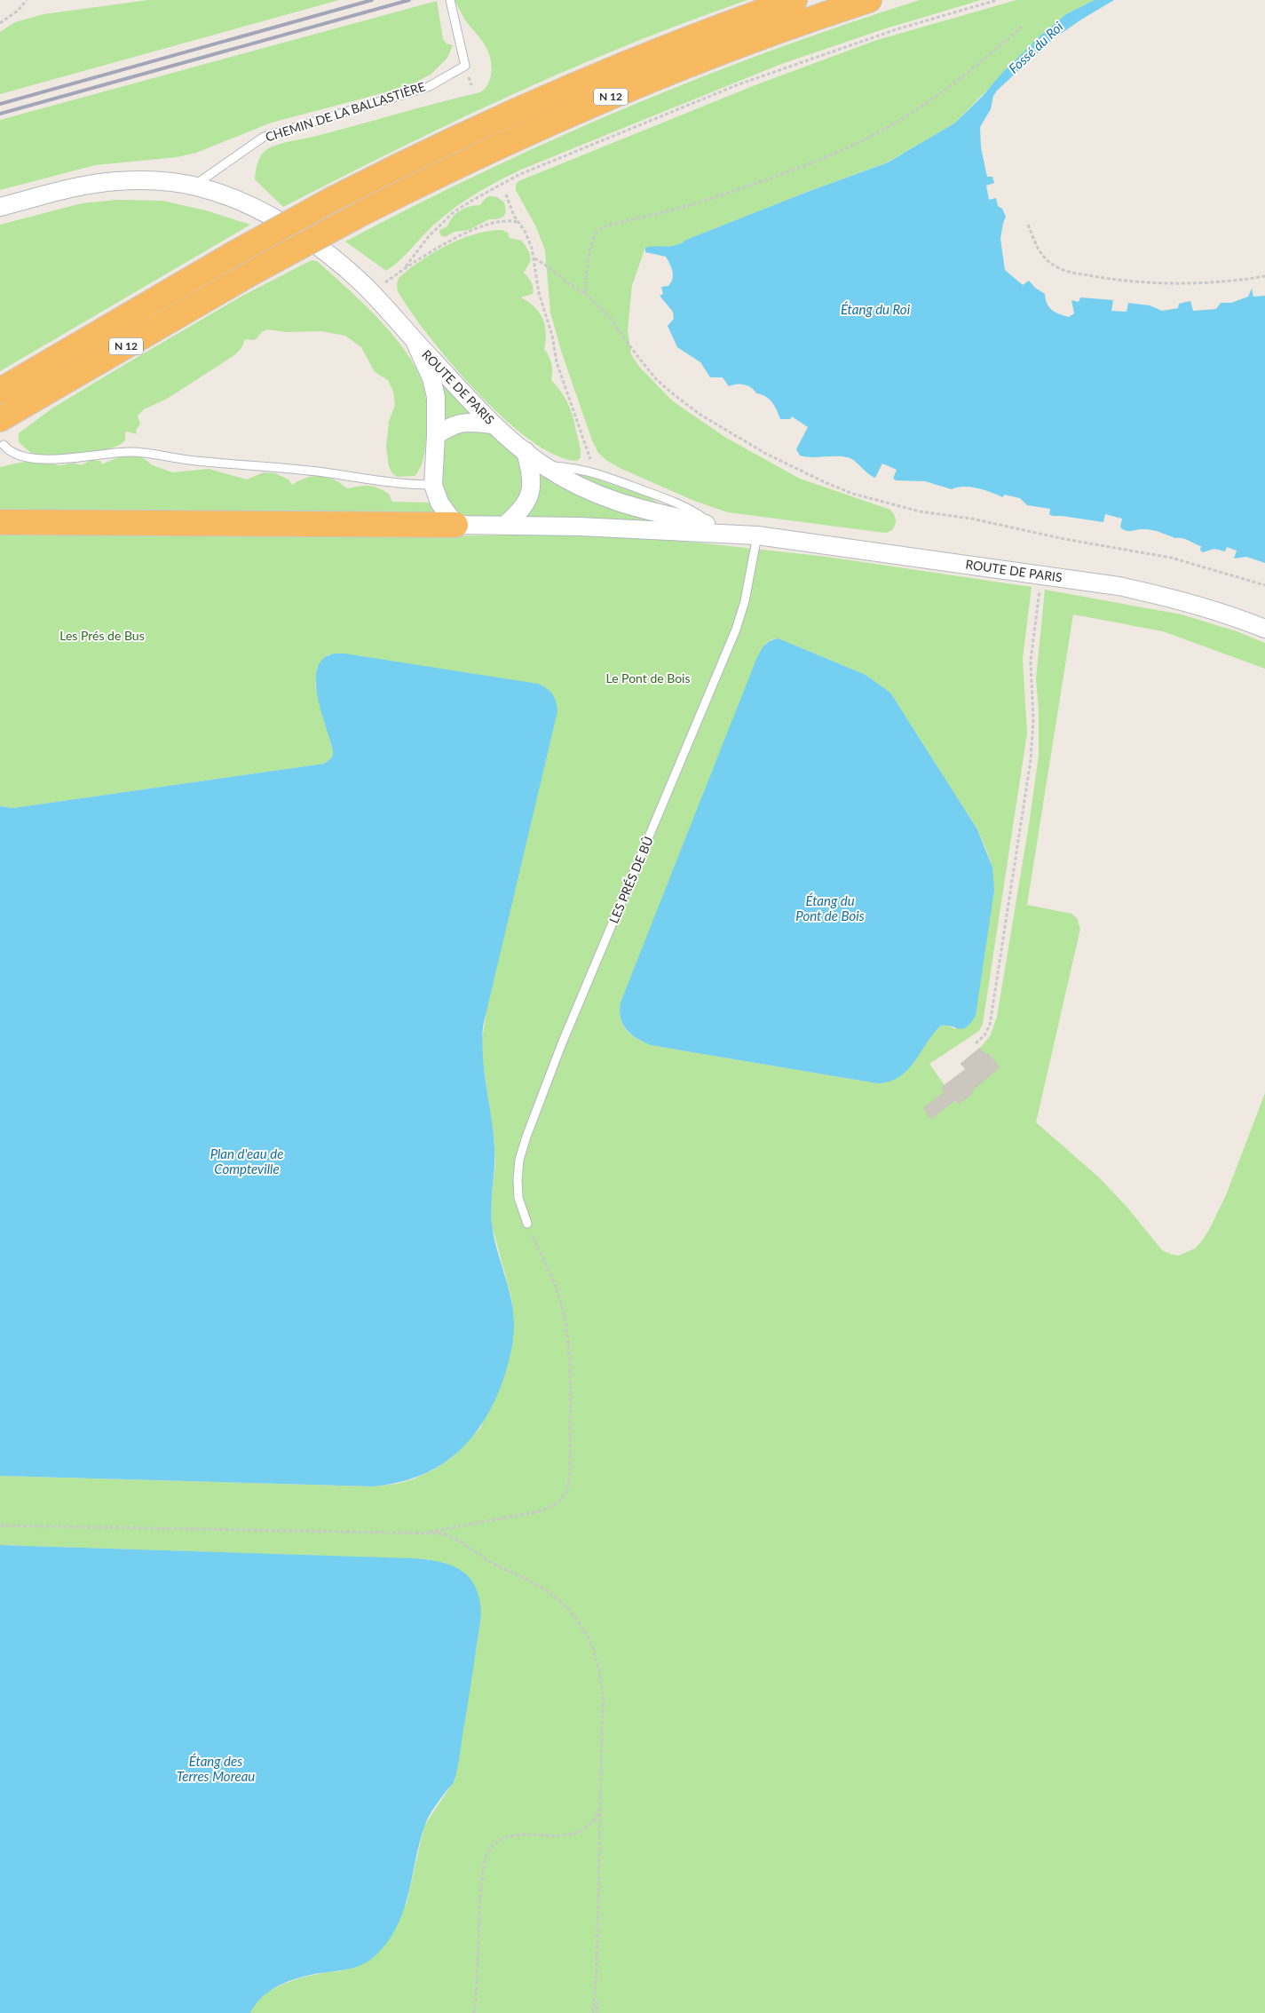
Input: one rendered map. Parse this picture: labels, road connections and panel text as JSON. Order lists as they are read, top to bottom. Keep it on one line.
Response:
{"streets":{"highway":["N 12"],"street":["ROUTE DE PARIS"],"lane":["CHEMIN DE LA BALLASTIÈRE","LES PRÉS DE BÛ"]},"crossings":[["ROUTE DE PARIS","LES PRÉS DE BÛ"]],"water":["Fossé du Roi","Étang du Roi","Étang du Pont de Bois","Plan d'eau de Compteville","Étang des Terres Moreau"],"parks":["Les Prés de Bus","Le Pont de Bois"]}
